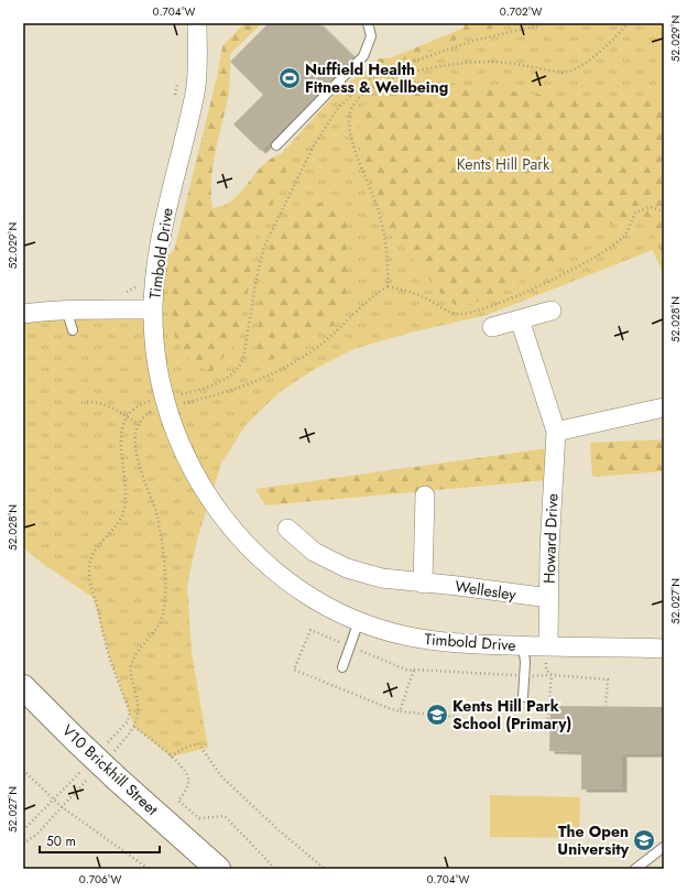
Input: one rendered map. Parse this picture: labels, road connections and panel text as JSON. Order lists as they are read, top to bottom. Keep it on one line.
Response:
{"streets":{"street":["Timbold Drive","Howard Drive","Wellesley","V10 Brickhill Street"]},"crossings":[["Timbold Drive","Howard Drive"],["Howard Drive","Wellesley"]],"parks":["Kents Hill Park"],"places":{"sports":["Nuffield Health Fitness & Wellbeing"],"school or university":["Kents Hill Park School (Primary)","The Open University"]},"scale_bar":"50 m","coordinates":["0.704°W","0.702°W","52.029°N","52.028°N","52.027°N","0.706°W"]}
